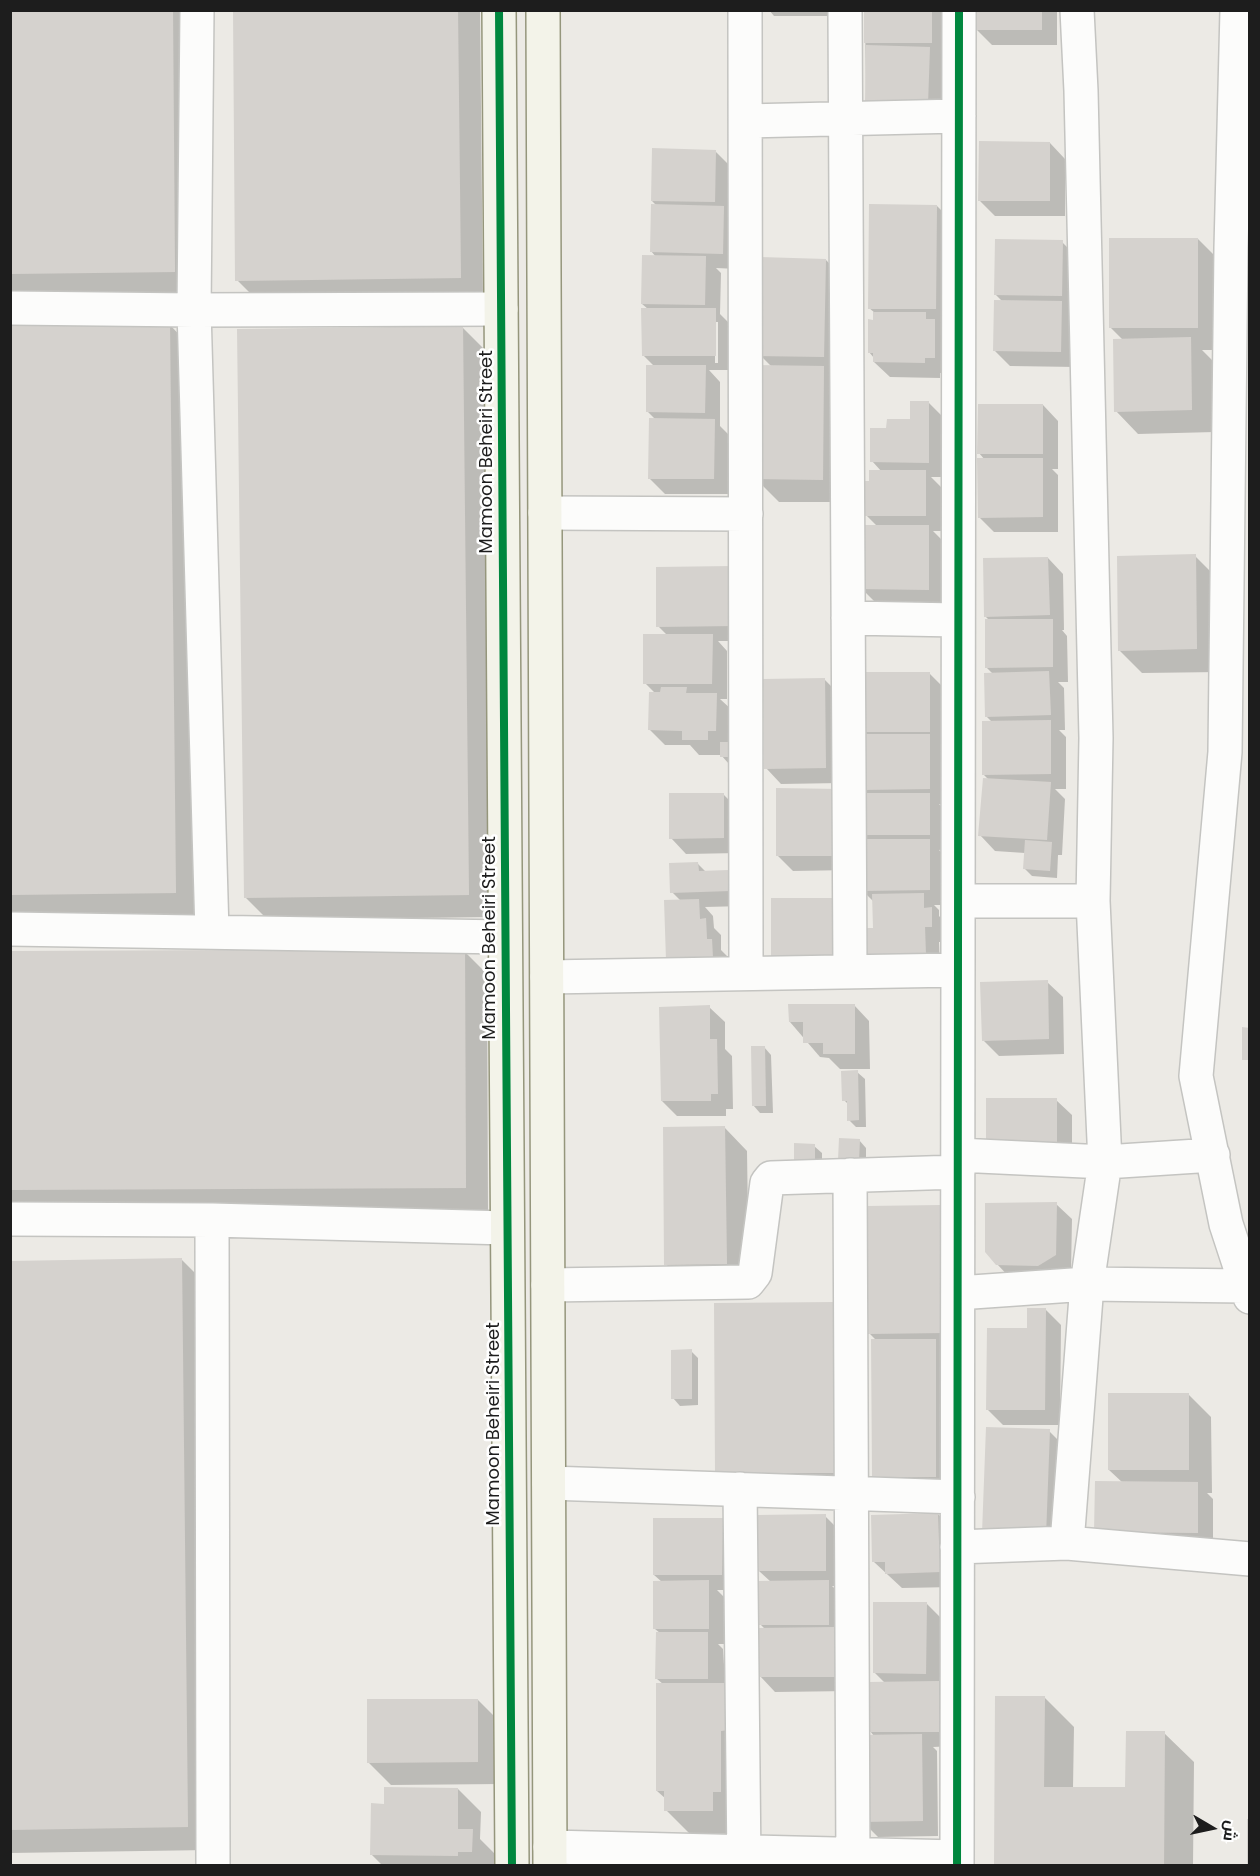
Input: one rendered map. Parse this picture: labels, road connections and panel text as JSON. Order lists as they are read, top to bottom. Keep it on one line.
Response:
{"streets":{"street":["Mamoon Beheiri Street"]},"north":"right"}
